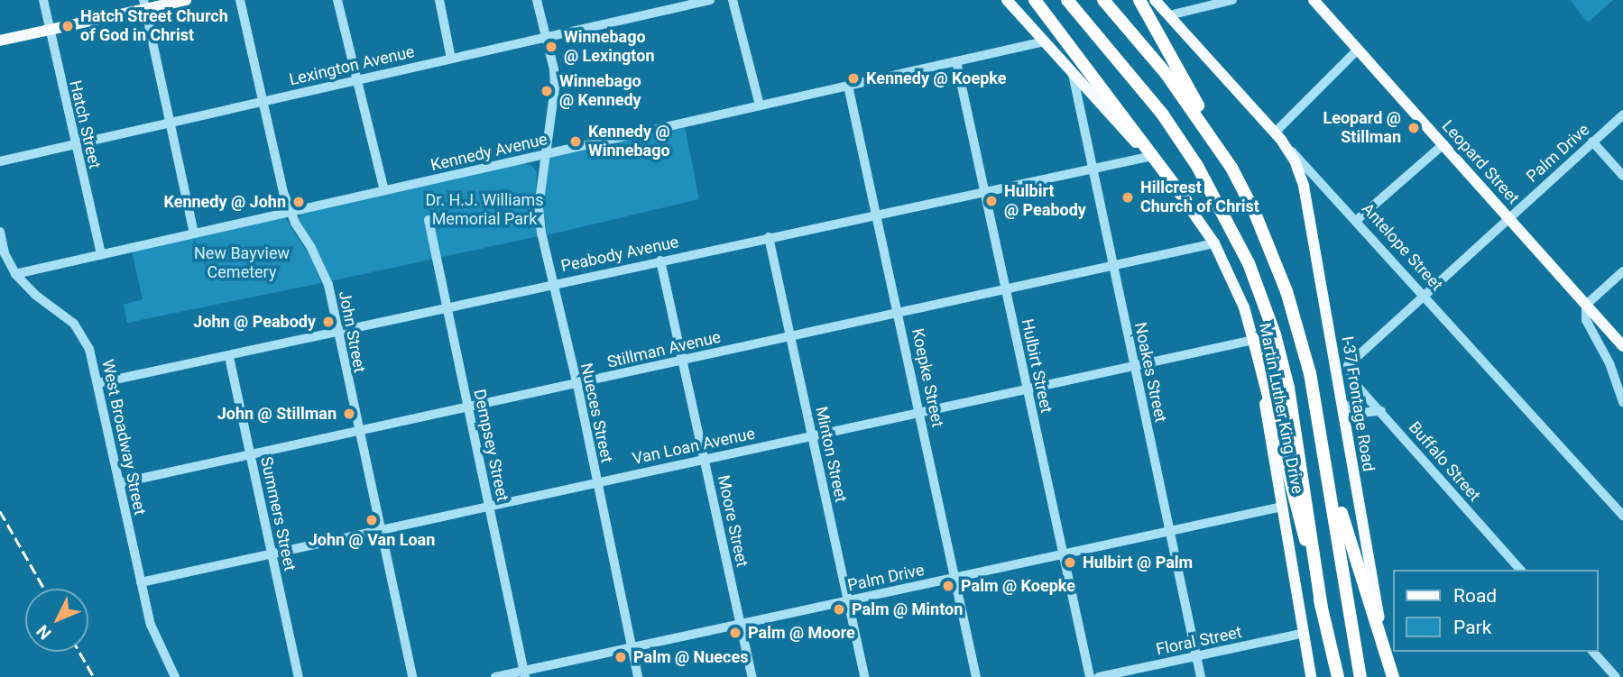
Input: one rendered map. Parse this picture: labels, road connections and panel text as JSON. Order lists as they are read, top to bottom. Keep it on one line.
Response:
{"streets":{"main road":["Leopard Street","Antelope Street","I-37 Frontage Road","Martin Luther King Drive"],"street":["Lexington Avenue","Hatch Street","Kennedy Avenue","Palm Drive","Peabody Avenue","John Street","Stillman Avenue","Hulbirt Street","Noakes Street","Koepke Street","Nueces Street","West Broadway Street","Dempsey Street","Van Loan Avenue","Minton Street","Buffalo Street","Summers Street","Moore Street","Floral Street"]},"crossings":[["Lexington Avenue","Hatch Street"],["Lexington Avenue","John Street"],["Lexington Avenue","Nueces Street"],["Hatch Street","Kennedy Avenue"],["Kennedy Avenue","John Street"],["Kennedy Avenue","Hulbirt Street"],["Kennedy Avenue","Koepke Street"],["Kennedy Avenue","Martin Luther King Drive"],["Kennedy Avenue","Nueces Street"],["Kennedy Avenue","West Broadway Street"],["Palm Drive","Leopard Street"],["Palm Drive","Antelope Street"],["Palm Drive","Hulbirt Street"],["Palm Drive","Noakes Street"],["Palm Drive","Koepke Street"],["Palm Drive","Martin Luther King Drive"],["Palm Drive","Nueces Street"],["Palm Drive","Dempsey Street"],["Palm Drive","Minton Street"],["Palm Drive","Buffalo Street"],["Palm Drive","Moore Street"],["Antelope Street","I-37 Frontage Road"],["Peabody Avenue","John Street"],["Peabody Avenue","Hulbirt Street"],["Peabody Avenue","Noakes Street"],["Peabody Avenue","Koepke Street"],["Peabody Avenue","Martin Luther King Drive"],["Peabody Avenue","Nueces Street"],["Peabody Avenue","West Broadway Street"],["Peabody Avenue","Dempsey Street"],["Peabody Avenue","Minton Street"],["Peabody Avenue","Summers Street"],["Peabody Avenue","Moore Street"],["John Street","Stillman Avenue"],["John Street","Van Loan Avenue"],["Stillman Avenue","Hulbirt Street"],["Stillman Avenue","Noakes Street"],["Stillman Avenue","Koepke Street"],["Stillman Avenue","Martin Luther King Drive"],["Stillman Avenue","Nueces Street"],["Stillman Avenue","West Broadway Street"],["Stillman Avenue","Dempsey Street"],["Stillman Avenue","Minton Street"],["Stillman Avenue","Summers Street"],["Stillman Avenue","Moore Street"],["Hulbirt Street","Van Loan Avenue"],["Noakes Street","Martin Luther King Drive"],["Noakes Street","Van Loan Avenue"],["Noakes Street","Floral Street"],["Koepke Street","Van Loan Avenue"],["Martin Luther King Drive","Van Loan Avenue"],["Martin Luther King Drive","Floral Street"],["Nueces Street","Van Loan Avenue"],["West Broadway Street","Van Loan Avenue"],["Dempsey Street","Van Loan Avenue"],["Van Loan Avenue","Minton Street"],["Van Loan Avenue","Summers Street"],["Van Loan Avenue","Moore Street"]],"parks":["Dr. H.J. Williams Memorial Park","New Bayview Cemetery"],"places":["Hatch Street Church of God in Christ","Winnebago @ Lexington","Kennedy @ Koepke","Winnebago @ Kennedy","Leopard @ Stillman","Kennedy @ Winnebago","Hillcrest Church of Christ","Hulbirt @ Peabody","Kennedy @ John","John @ Peabody","John @ Stillman","John @ Van Loan","Hulbirt @ Palm","Palm @ Koepke","Palm @ Minton","Palm @ Moore","Palm @ Nueces"],"legend":["Road","Park"],"north":"bottom left"}
